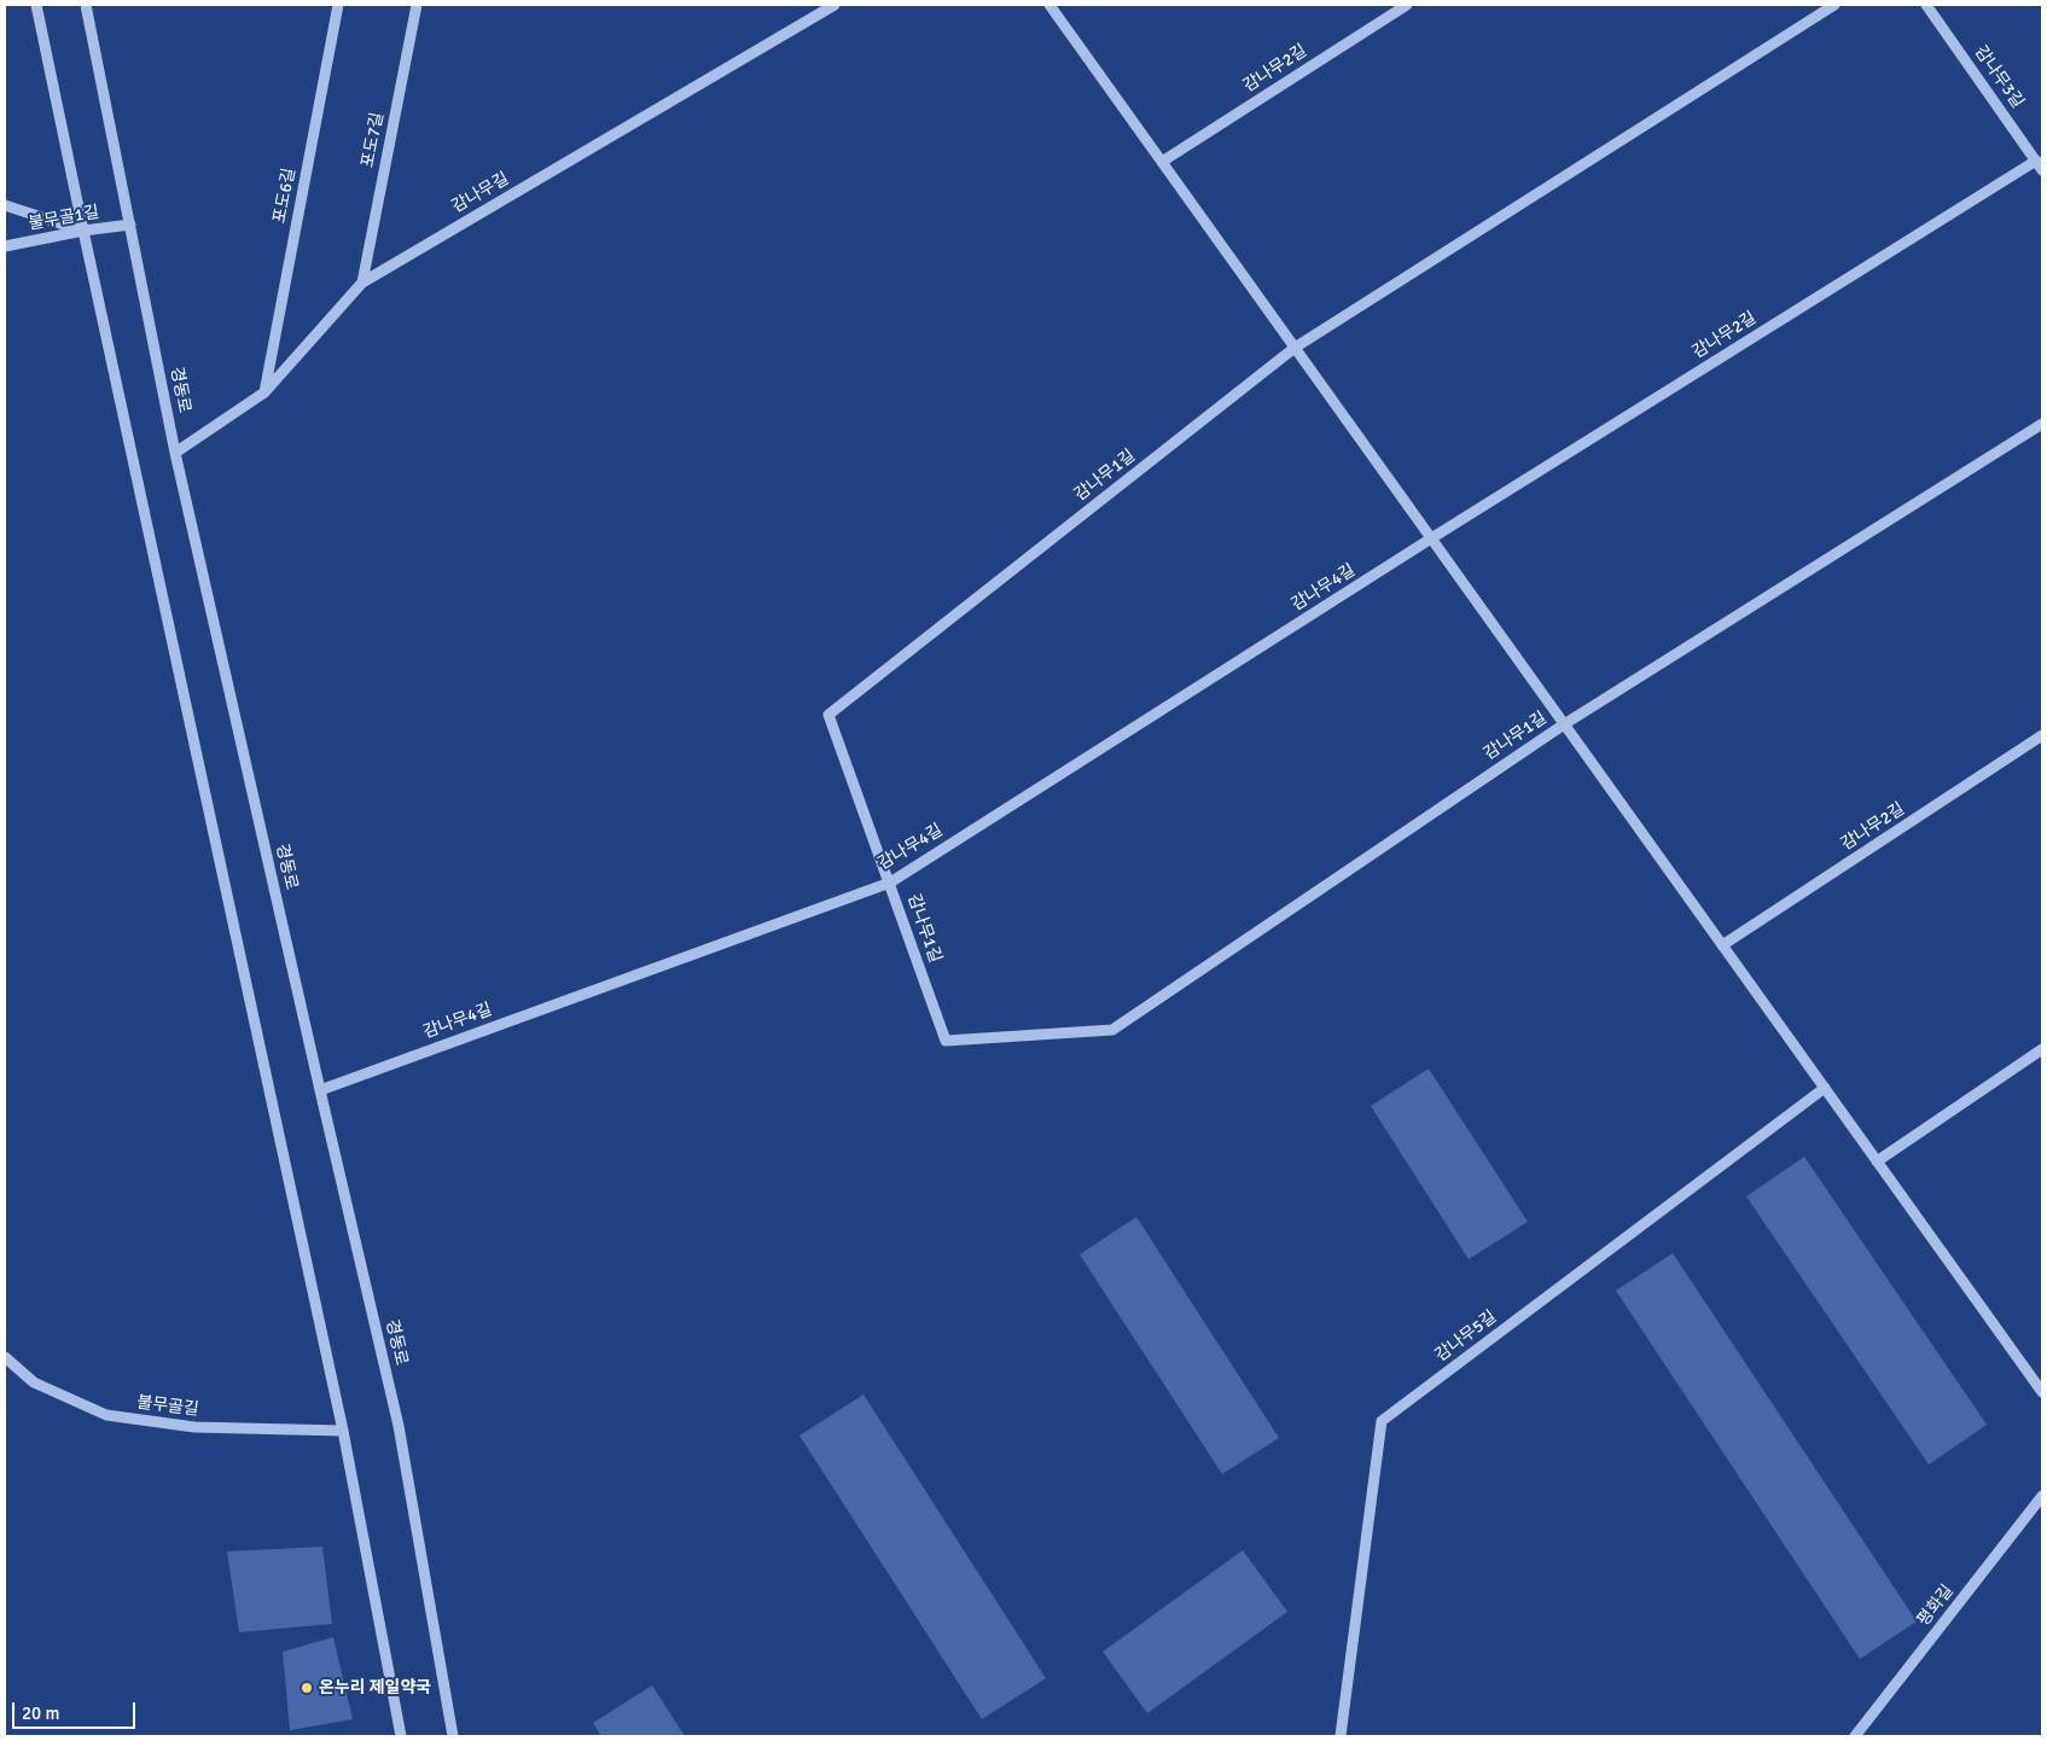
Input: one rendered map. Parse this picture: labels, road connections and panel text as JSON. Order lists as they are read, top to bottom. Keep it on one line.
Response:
{"streets":{"street":["감나무2길","감나무3길","포도7길","감나무길","포도6길","불무골1길","경동로","감나무1길","감나무4길","감나무5길","불무골길","평화길"]},"crossings":[["감나무2길","감나무3길"],["감나무2길","감나무4길"],["포도7길","감나무길"],["감나무길","포도6길"],["감나무길","경동로"],["불무골1길","경동로"],["경동로","감나무4길"],["감나무1길","감나무4길"]],"places":["온누리 제일약국"],"scale_bar":"20 m"}
